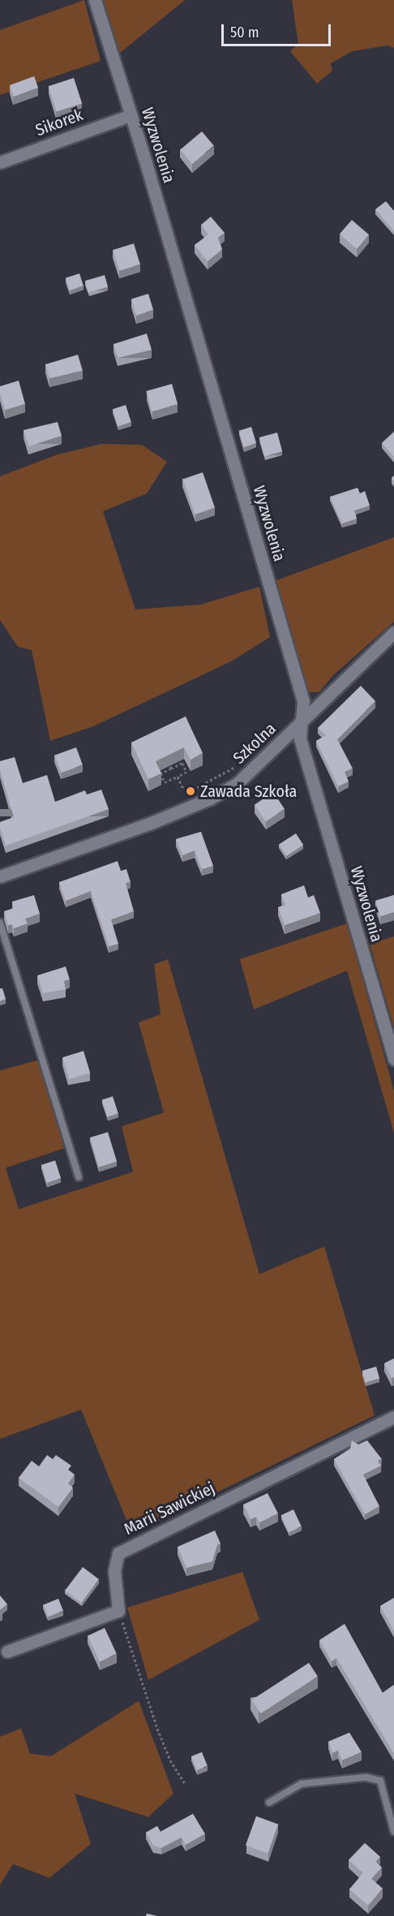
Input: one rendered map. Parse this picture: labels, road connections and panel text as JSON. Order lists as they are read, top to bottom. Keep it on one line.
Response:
{"streets":{"street":["Sikorek","Wyzwolenia","Szkolna","Marii Sawickiej"]},"crossings":[["Sikorek","Wyzwolenia"],["Wyzwolenia","Szkolna"]],"places":["Zawada Szkoła"],"scale_bar":"50 m"}
